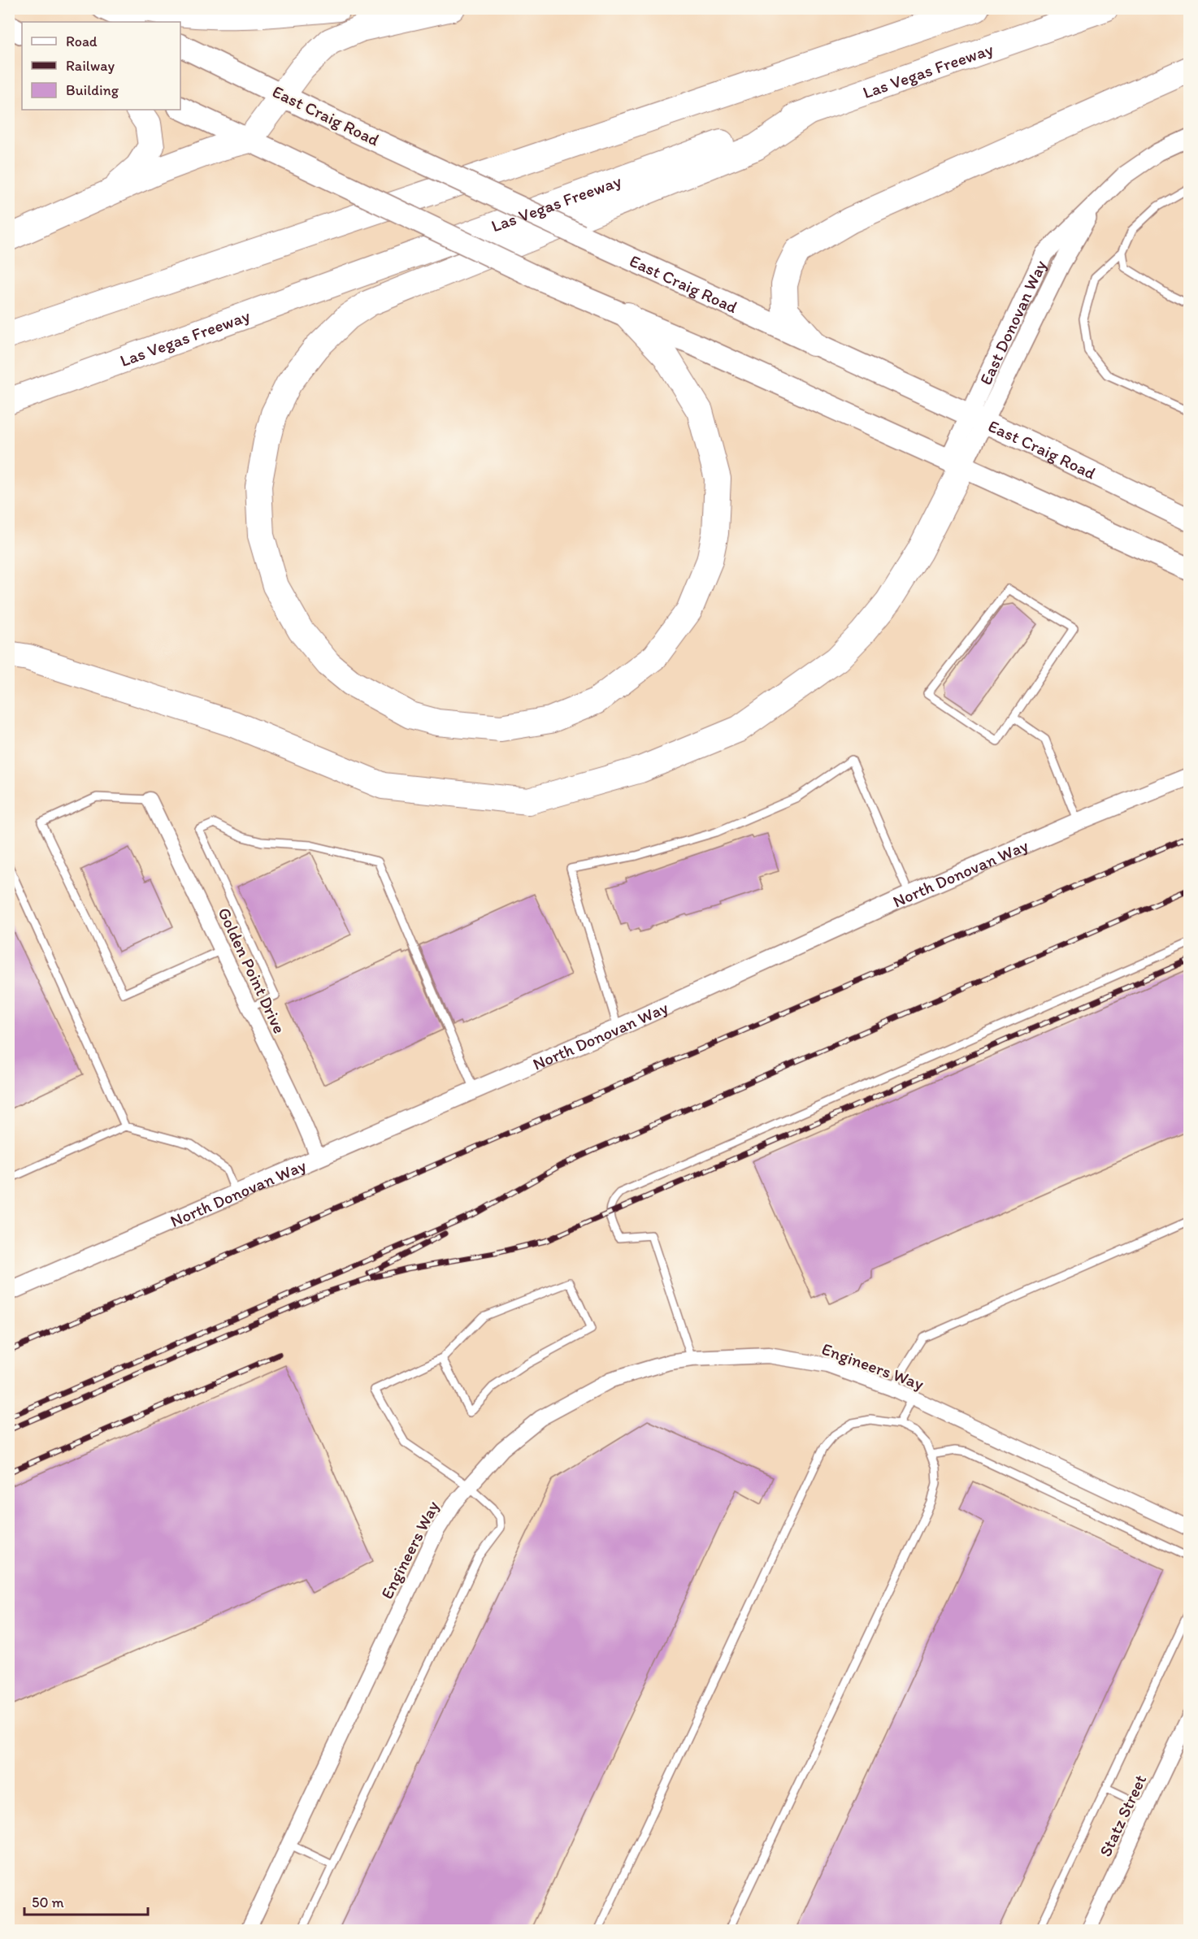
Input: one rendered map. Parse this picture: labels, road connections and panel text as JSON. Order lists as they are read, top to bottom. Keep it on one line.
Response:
{"streets":{"highway":["Las Vegas Freeway"],"main road":["East Craig Road"],"street":["East Donovan Way","North Donovan Way","Golden Point Drive","Engineers Way","Statz Street"]},"crossings":[["East Craig Road","East Donovan Way"],["North Donovan Way","Golden Point Drive"]],"legend":["Road","Railway","Building"],"scale_bar":"50 m"}
